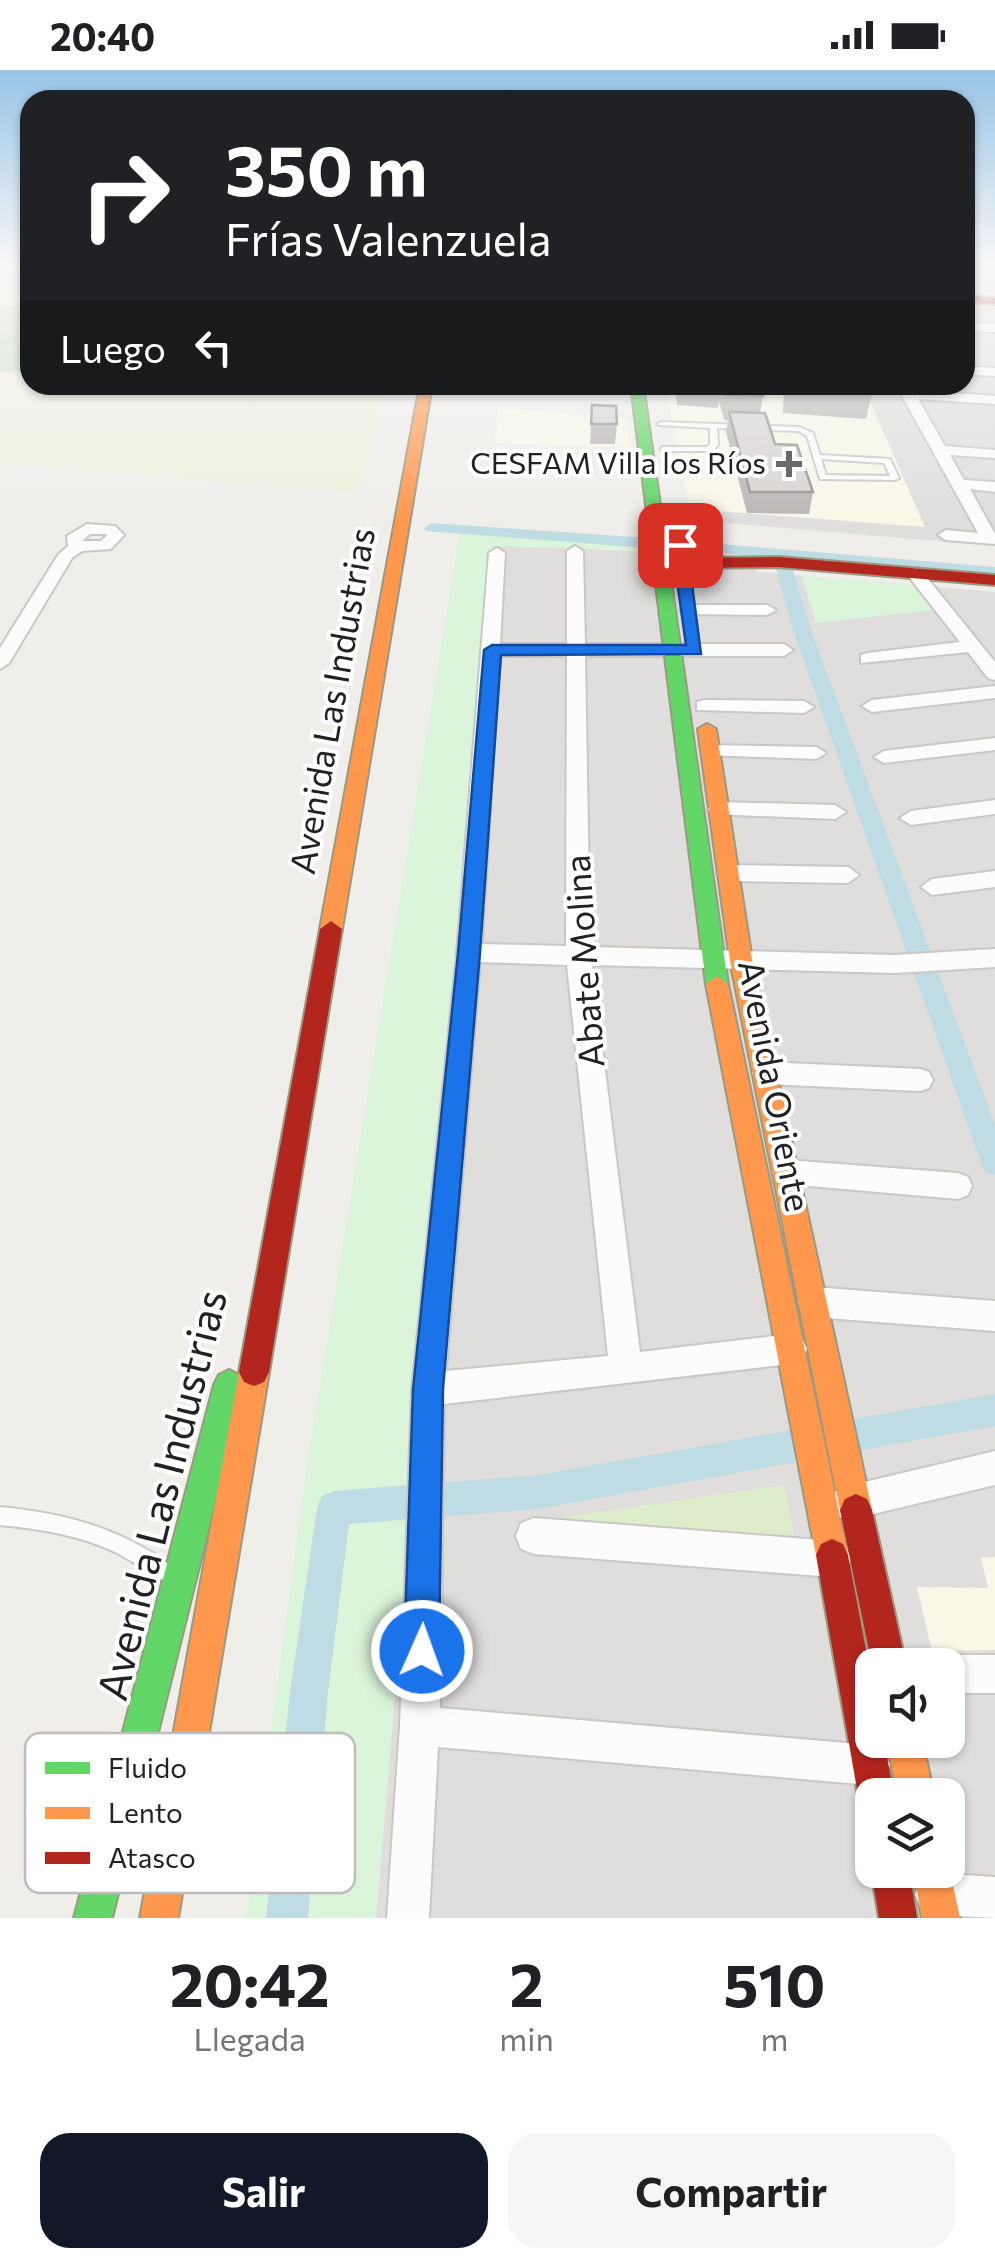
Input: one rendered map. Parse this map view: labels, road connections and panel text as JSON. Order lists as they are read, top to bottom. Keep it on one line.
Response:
{"streets":{"street":["Avenida Las Industrias","Abate Molina","Avenida Oriente"]},"places":{"health":["CESFAM Villa los Ríos"]},"legend":["Fluido","Lento","Atasco"],"page":{"status":"20:40","turn":["350 m","Frías Valenzuela"],"then":"Luego","eta":["20:42","Llegada","2","min","510","m"],"buttons":["Salir","Compartir"]}}
